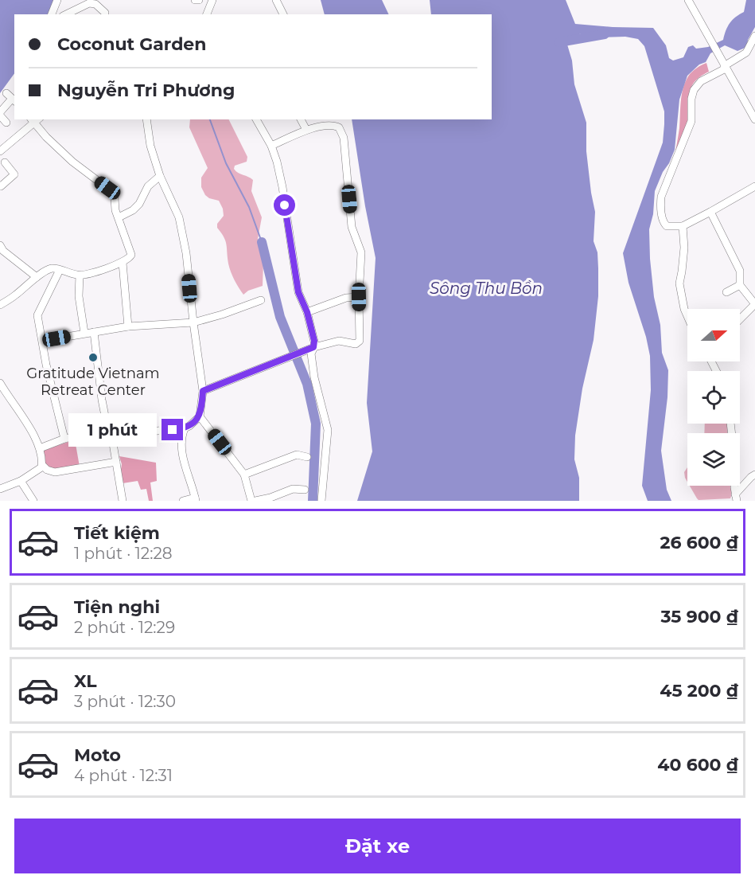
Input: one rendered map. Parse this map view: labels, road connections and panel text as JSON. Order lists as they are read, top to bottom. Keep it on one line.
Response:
{"water":["Sông Thu Bồn"],"places":["Gratitude Vietnam Retreat Center"],"north":"right","page":{"banner":["Coconut Garden","Nguyễn Tri Phương"],"bubble":"1 phút","list":[{"name":"Tiết kiệm","note":"1 phút · 12:28","value":"26 600 ₫"},{"name":"Tiện nghi","note":"2 phút · 12:29","value":"35 900 ₫"},{"name":"XL","note":"3 phút · 12:30","value":"45 200 ₫"},{"name":"Moto","note":"4 phút · 12:31","value":"40 600 ₫"}],"buttons":"Đặt xe"}}
